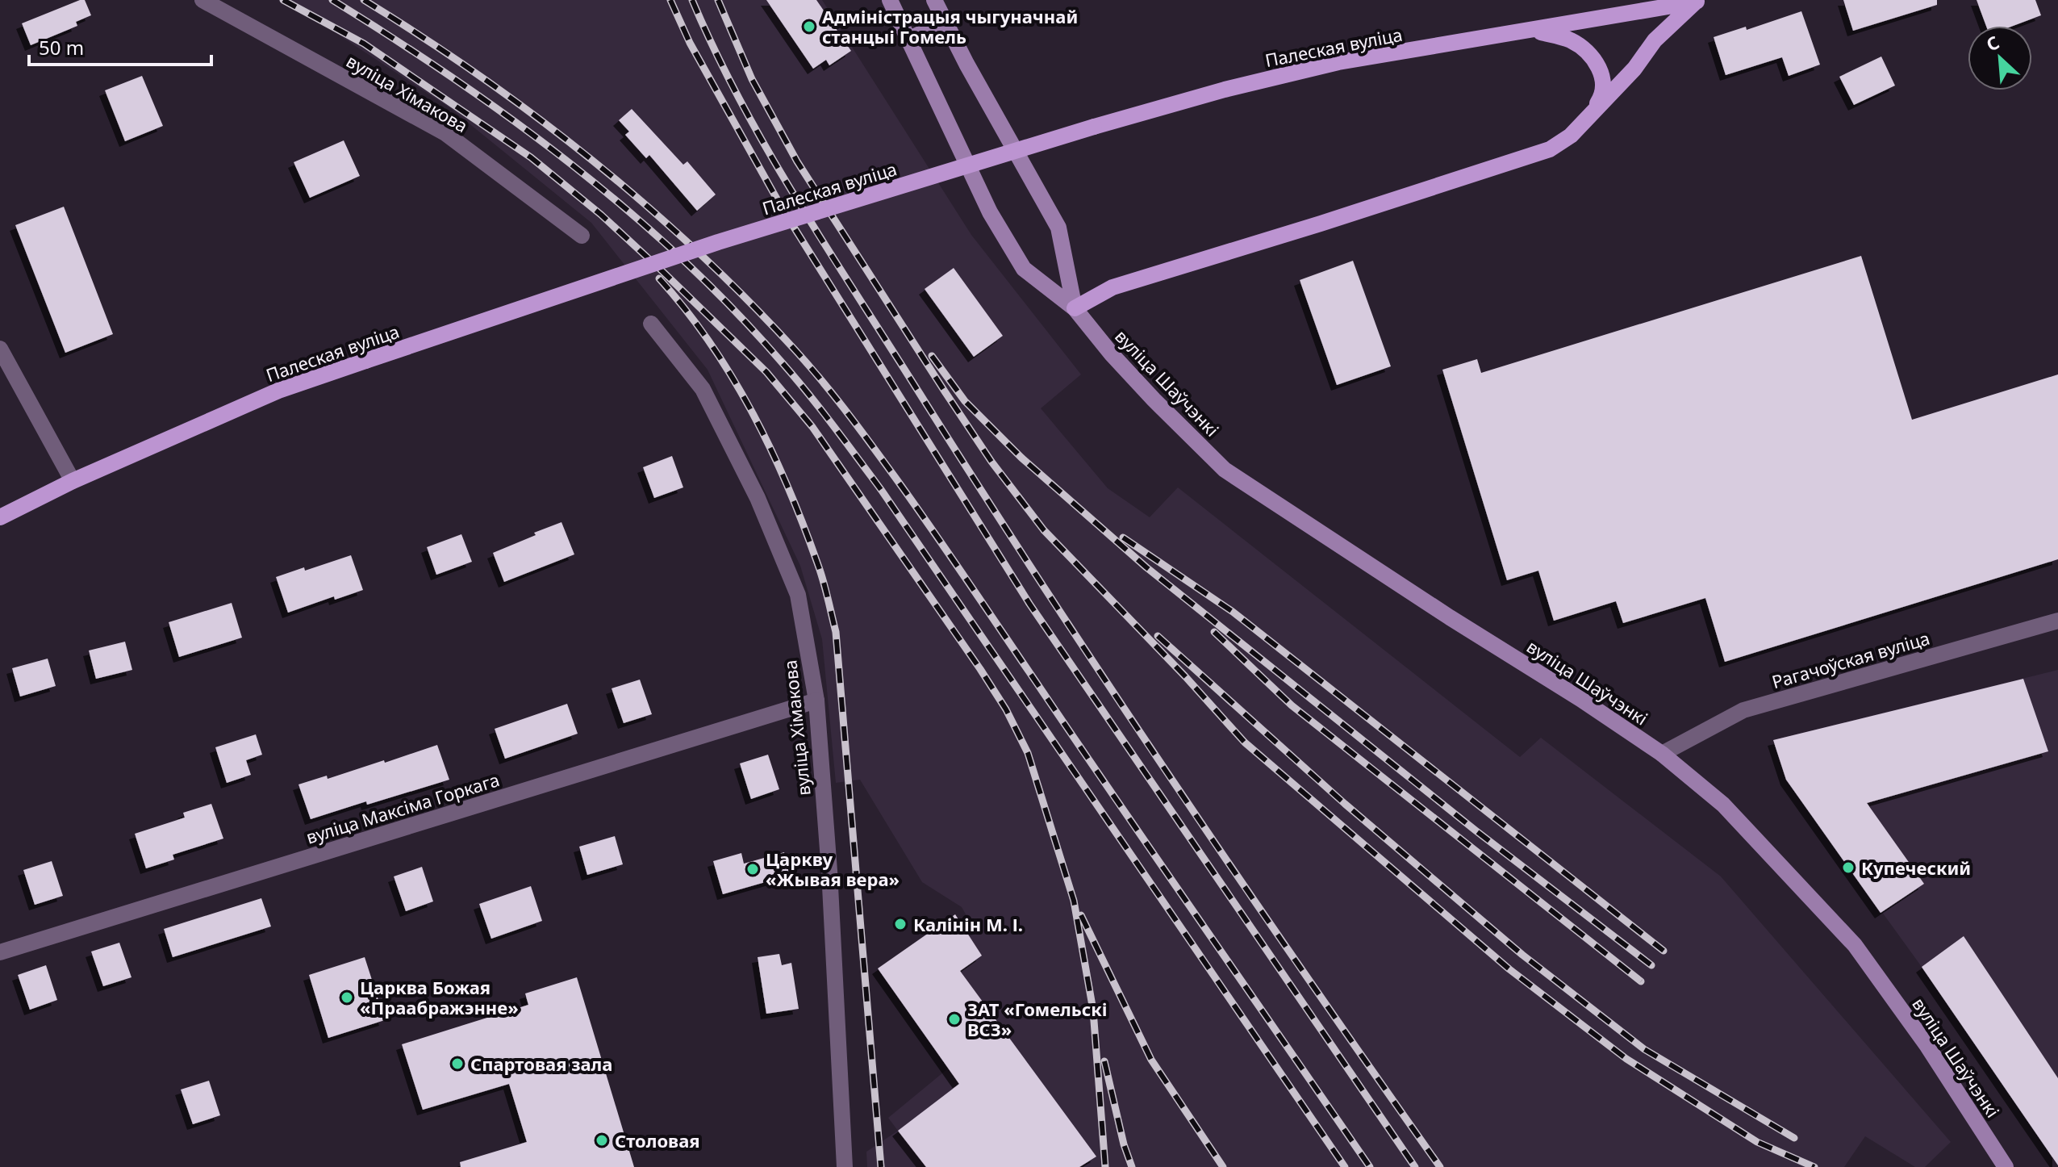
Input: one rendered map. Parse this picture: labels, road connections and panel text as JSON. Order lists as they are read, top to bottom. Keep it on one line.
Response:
{"streets":{"main road":["Палеская вуліца","вуліца Шаўчэнкі"],"street":["вуліца Хімакова","Рагачоўская вуліца","вуліца Максіма Горкага"]},"crossings":[["вуліца Хімакова","вуліца Максіма Горкага"],["вуліца Шаўчэнкі","Рагачоўская вуліца"]],"places":["Адміністрацыя чыгуначнай станцыі Гомель","Купеческий","Царкву «Жывая вера»","Калінін М. І.","Царква Божая «Праабражэнне»","ЗАТ «Гомельскі ВСЗ»","Спартовая зала","Столовая"],"scale_bar":"50 m","north":"top left"}
